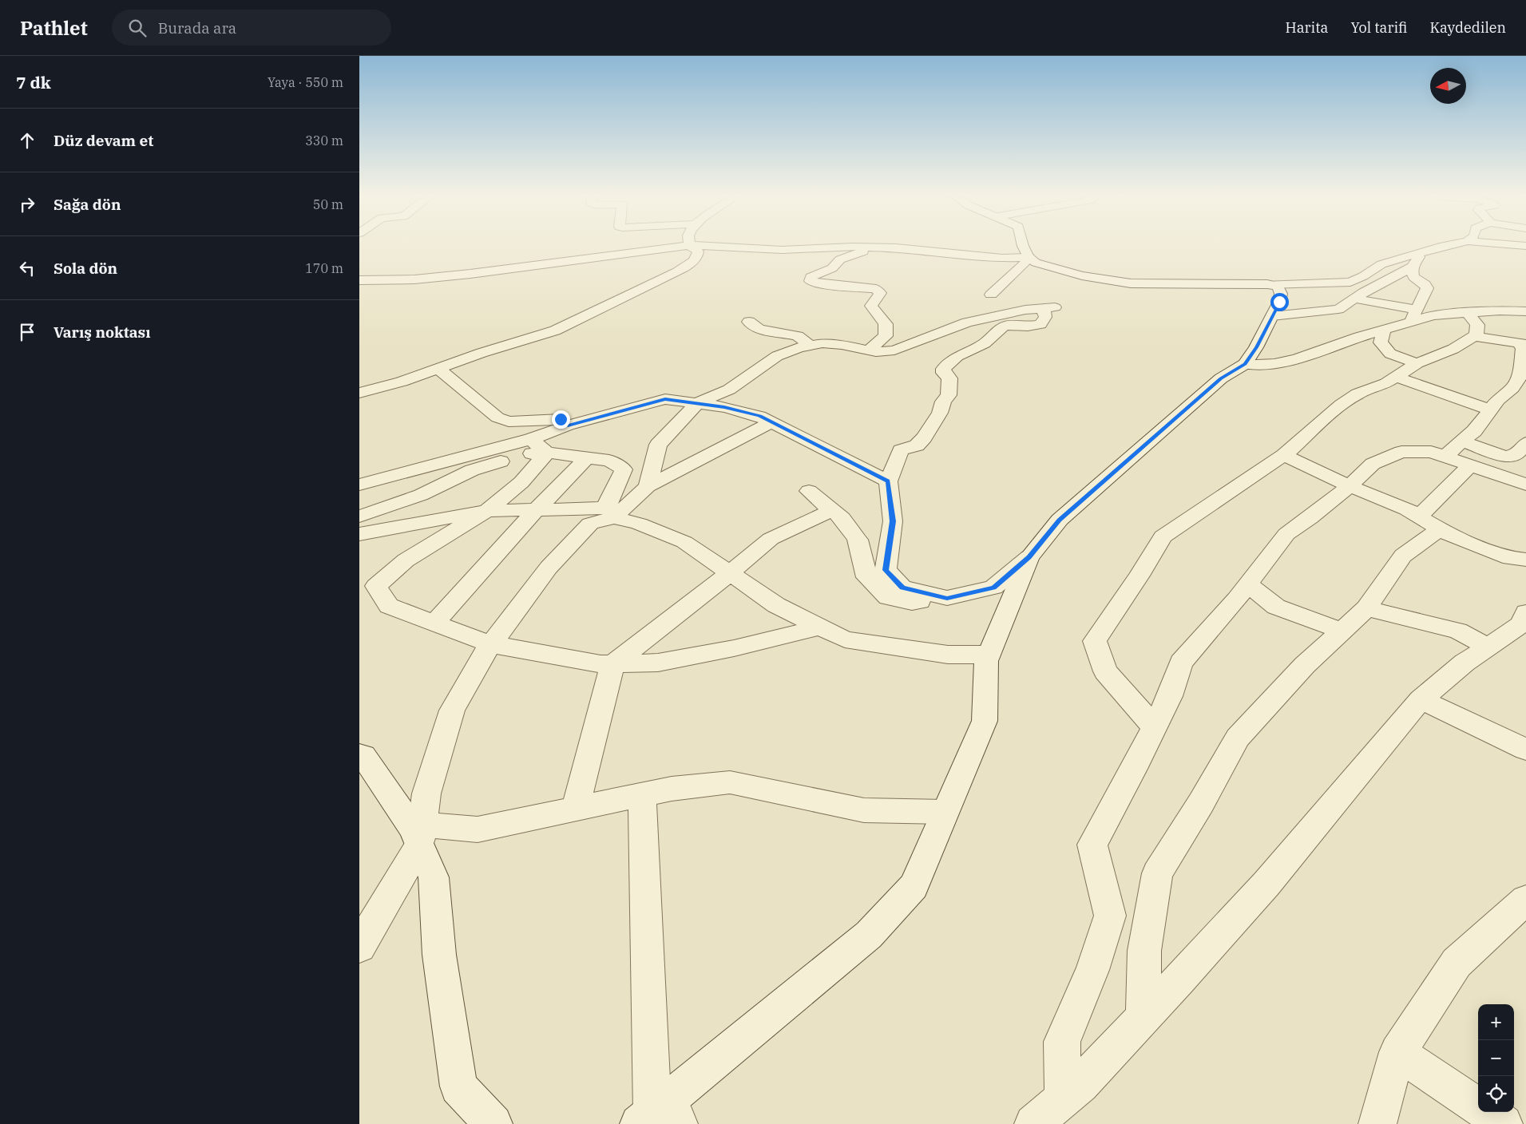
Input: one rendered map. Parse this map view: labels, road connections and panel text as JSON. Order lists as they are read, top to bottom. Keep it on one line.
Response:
{"north":"left","page":{"header":"Pathlet","search":"Burada ara","nav":["Harita","Yol tarifi","Kaydedilen"],"heading":["7 dk","Yaya · 550 m"],"list":[["Düz devam et","330 m"],["Sağa dön","50 m"],["Sola dön","170 m"],"Varış noktası"],"map_buttons":["+","−"]}}
